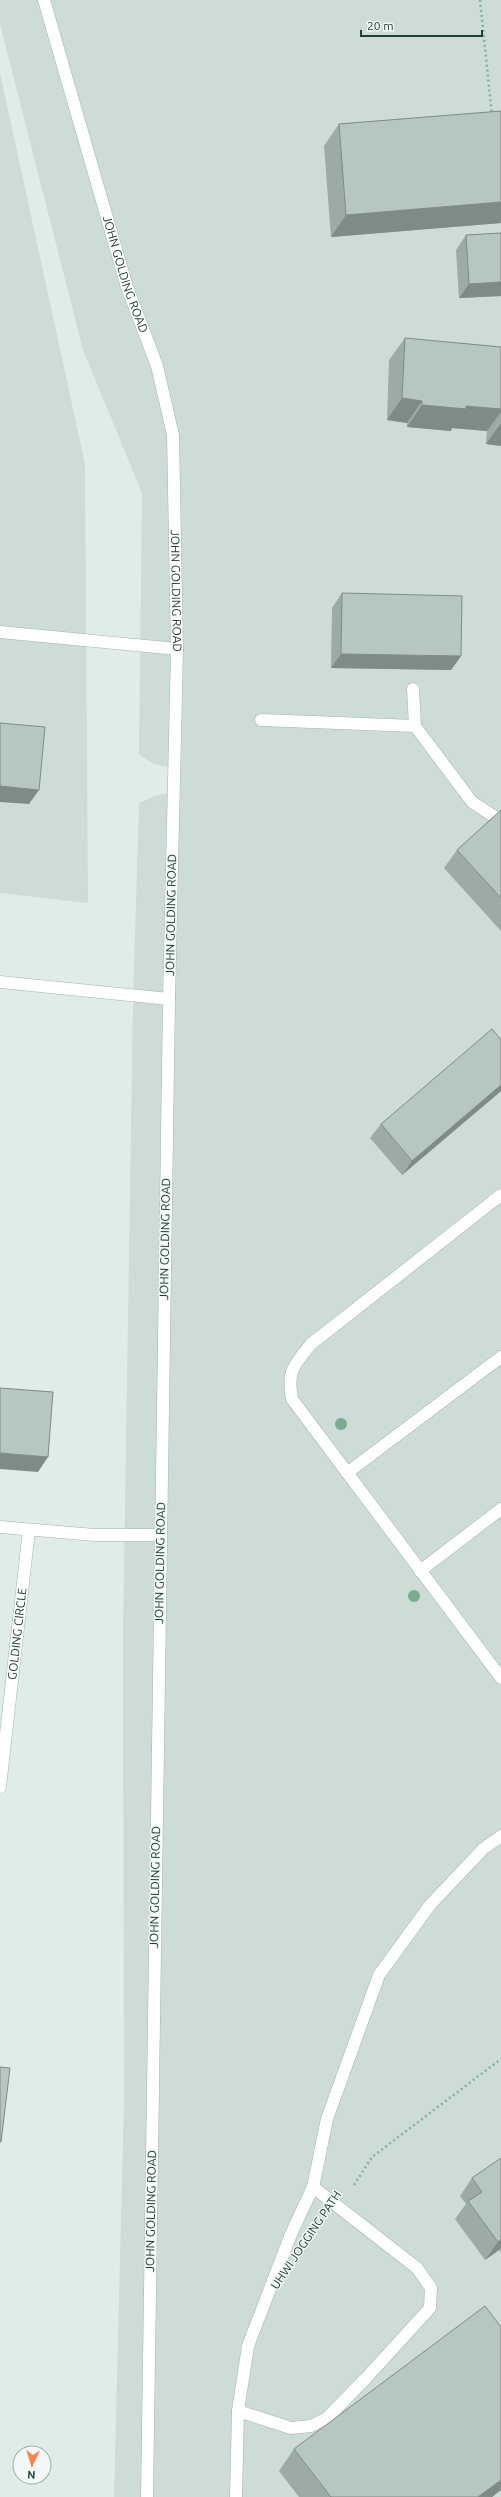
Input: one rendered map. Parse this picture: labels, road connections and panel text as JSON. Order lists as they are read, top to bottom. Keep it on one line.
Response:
{"streets":{"street":["JOHN GOLDING ROAD","GOLDING CIRCLE"],"path":["UHWI JOGGING PATH"]},"scale_bar":"20 m","north":"bottom"}
